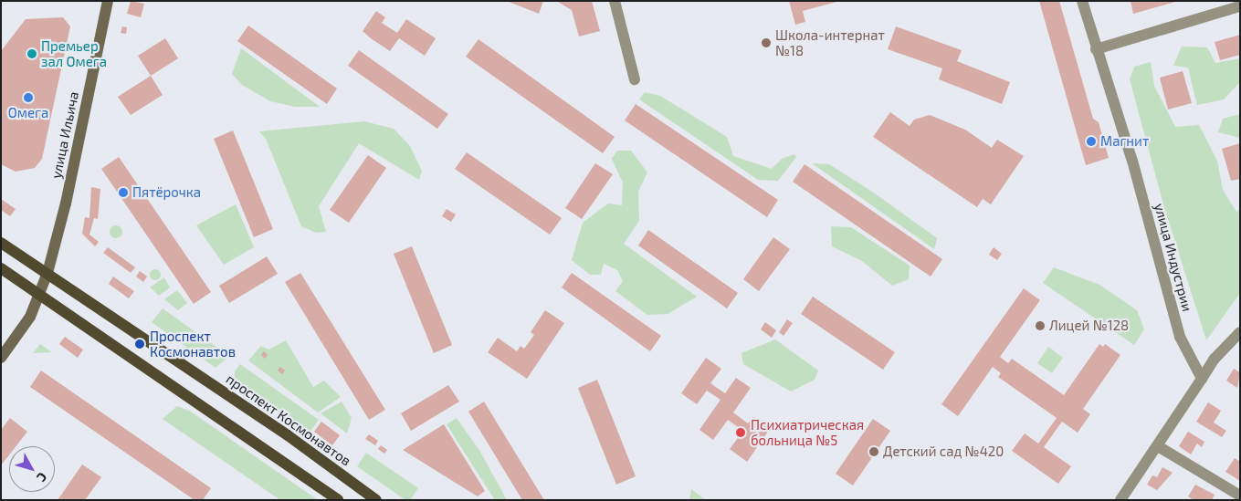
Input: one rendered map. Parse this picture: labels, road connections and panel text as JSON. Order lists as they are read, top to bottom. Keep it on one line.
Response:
{"streets":{"main road":["улица Ильича","проспект Космонавтов"],"street":["улица Индустрии"]},"crossings":[["улица Ильича","проспект Космонавтов"]],"places":["Школа-интернат №18","Премьер зал Омега","Омега","Магнит","Пятёрочка","Лицей №128","Проспект Космонавтов","Психиатрическая больница №5","Детский сад №420"],"north":"bottom right"}
